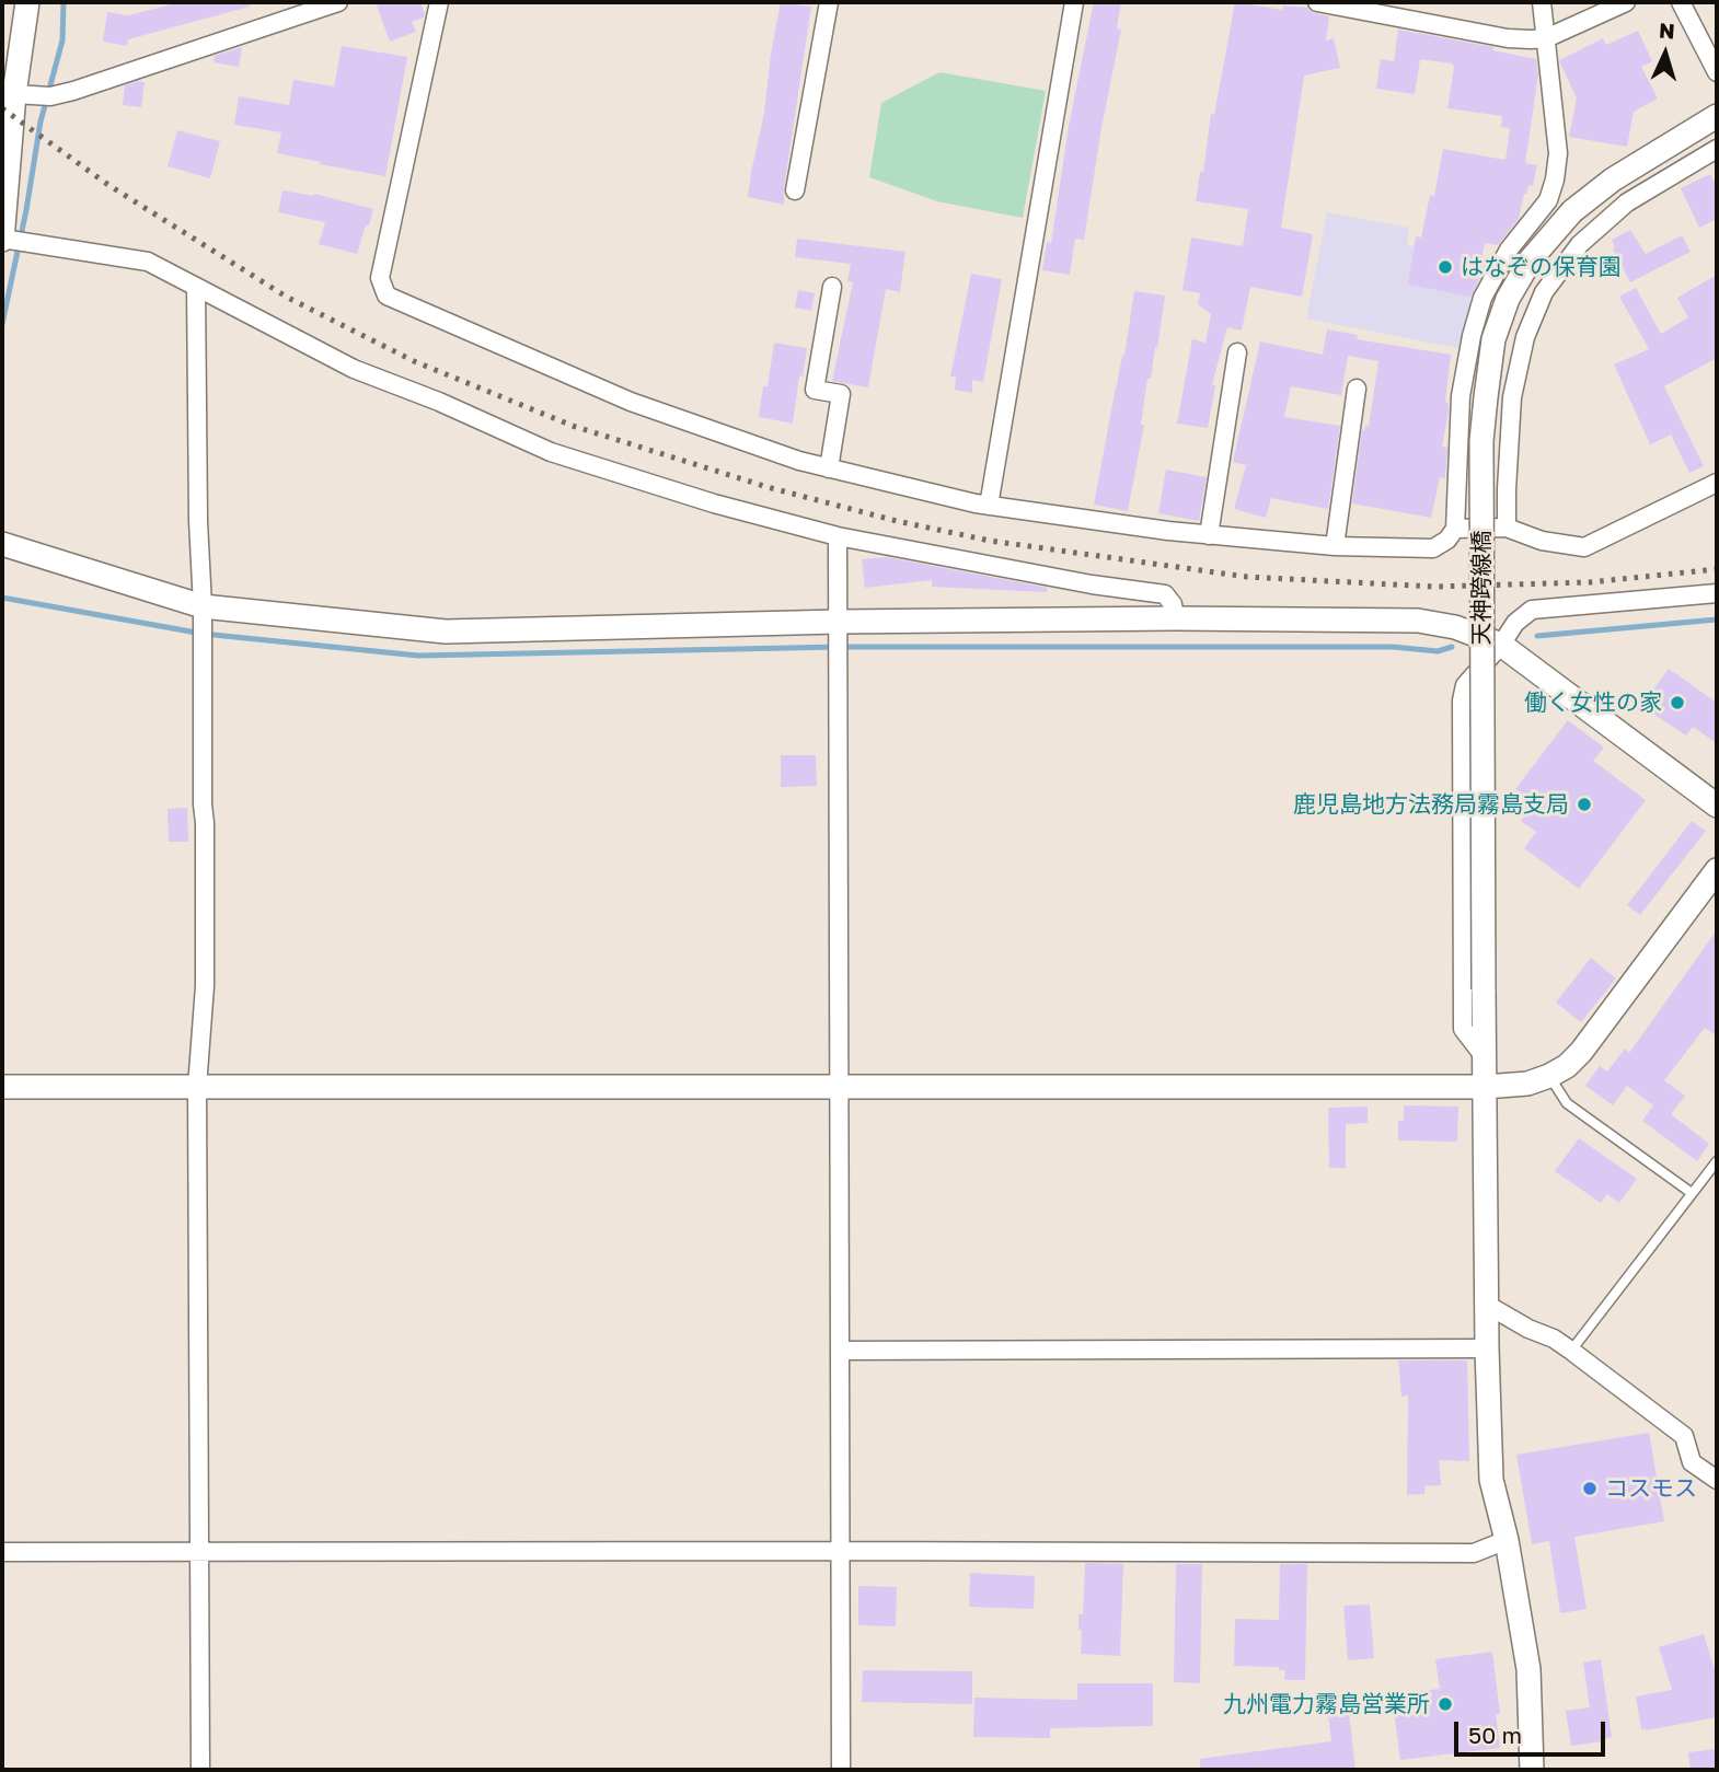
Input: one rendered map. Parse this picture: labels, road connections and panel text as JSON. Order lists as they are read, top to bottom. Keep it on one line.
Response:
{"streets":{"street":["天神跨線橋"]},"places":["はなぞの保育園","働く女性の家","鹿児島地方法務局霧島支局","コスモス","九州電力霧島営業所"],"scale_bar":"50 m","north":"top"}
